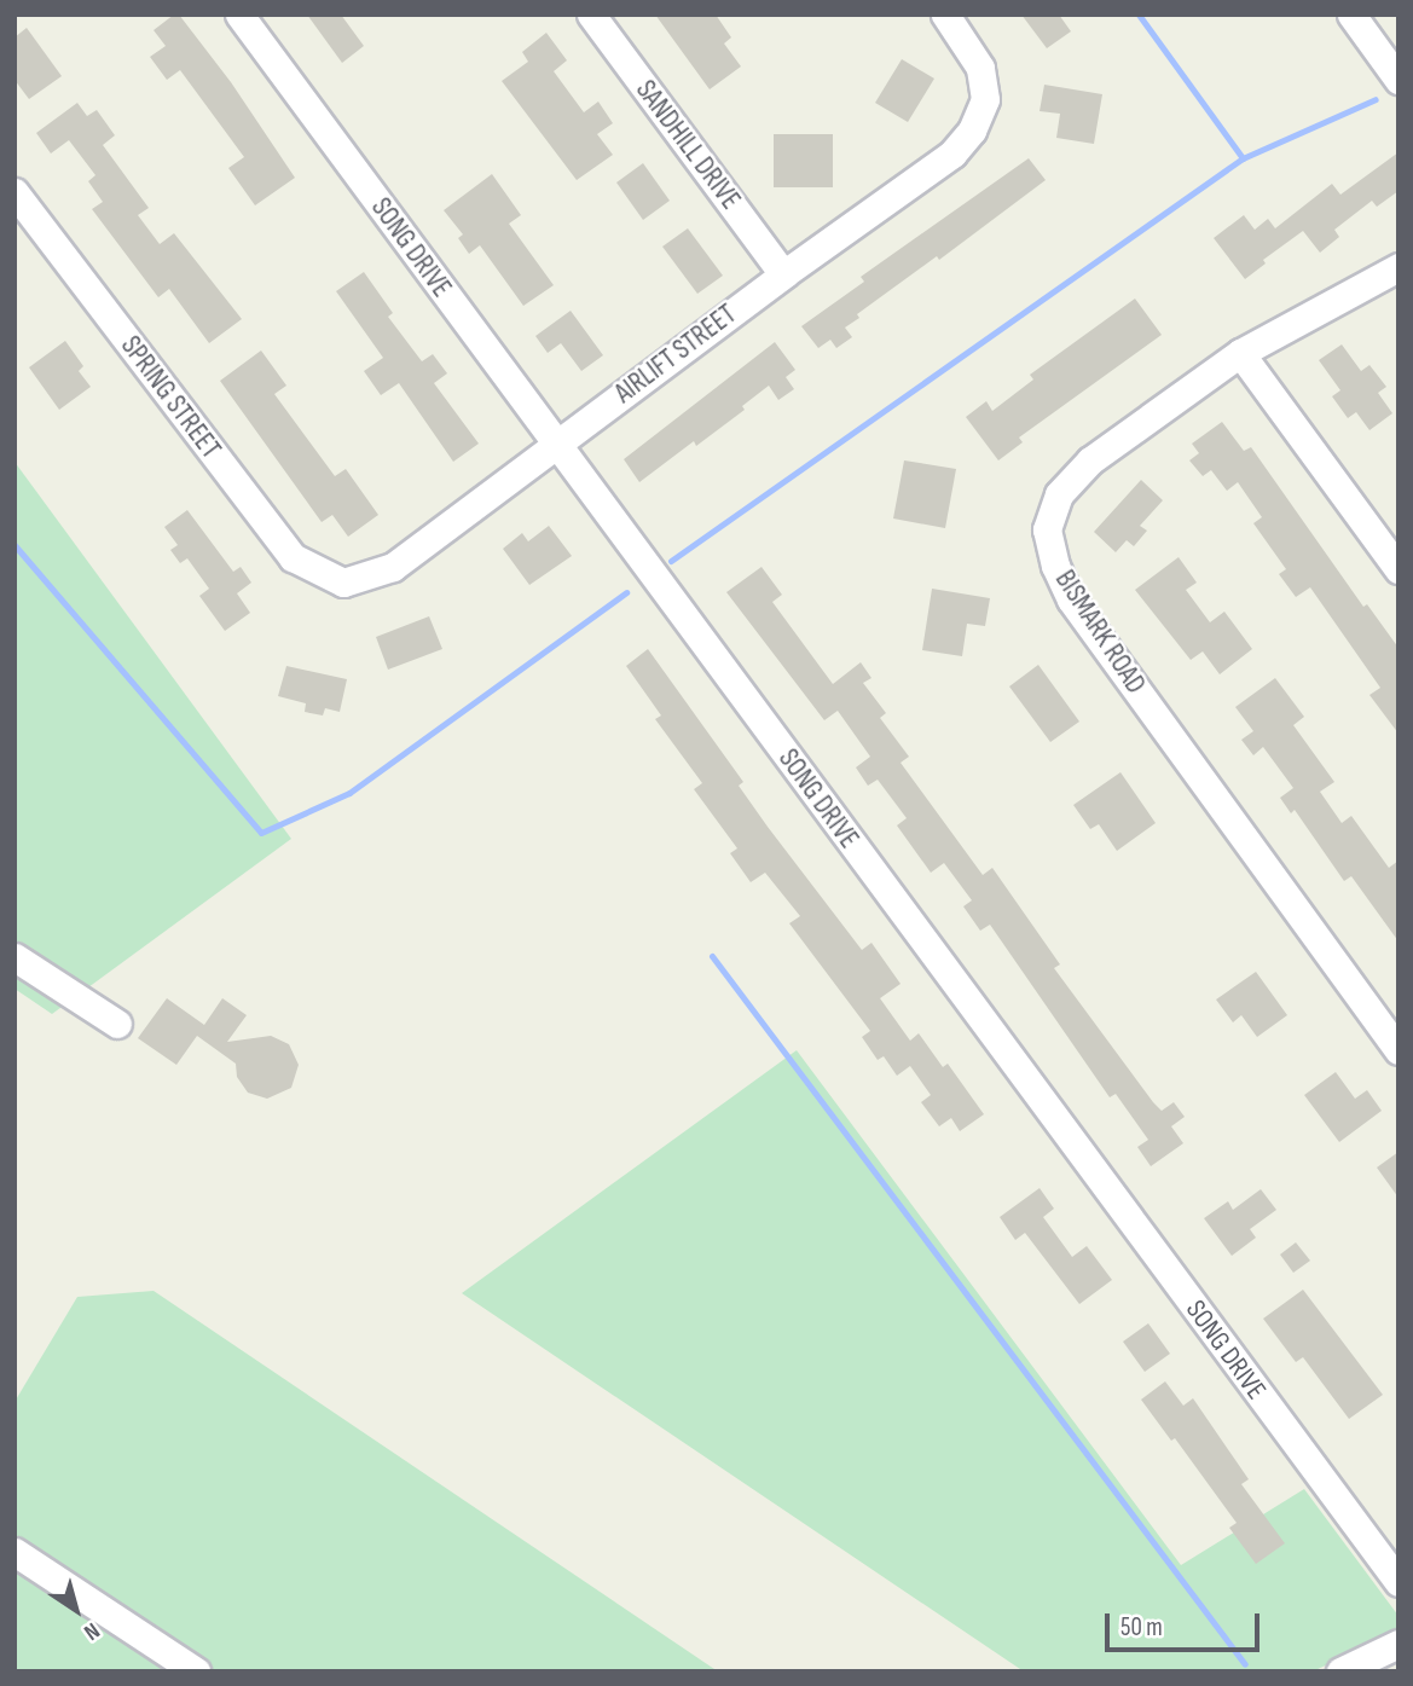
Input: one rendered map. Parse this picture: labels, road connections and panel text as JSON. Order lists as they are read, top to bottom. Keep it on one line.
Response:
{"streets":{"street":["SANDHILL DRIVE","SONG DRIVE","AIRLIFT STREET","SPRING STREET","BISMARK ROAD"]},"crossings":[["SANDHILL DRIVE","AIRLIFT STREET"],["SONG DRIVE","AIRLIFT STREET"],["AIRLIFT STREET","SPRING STREET"]],"scale_bar":"50 m","north":"bottom right"}
